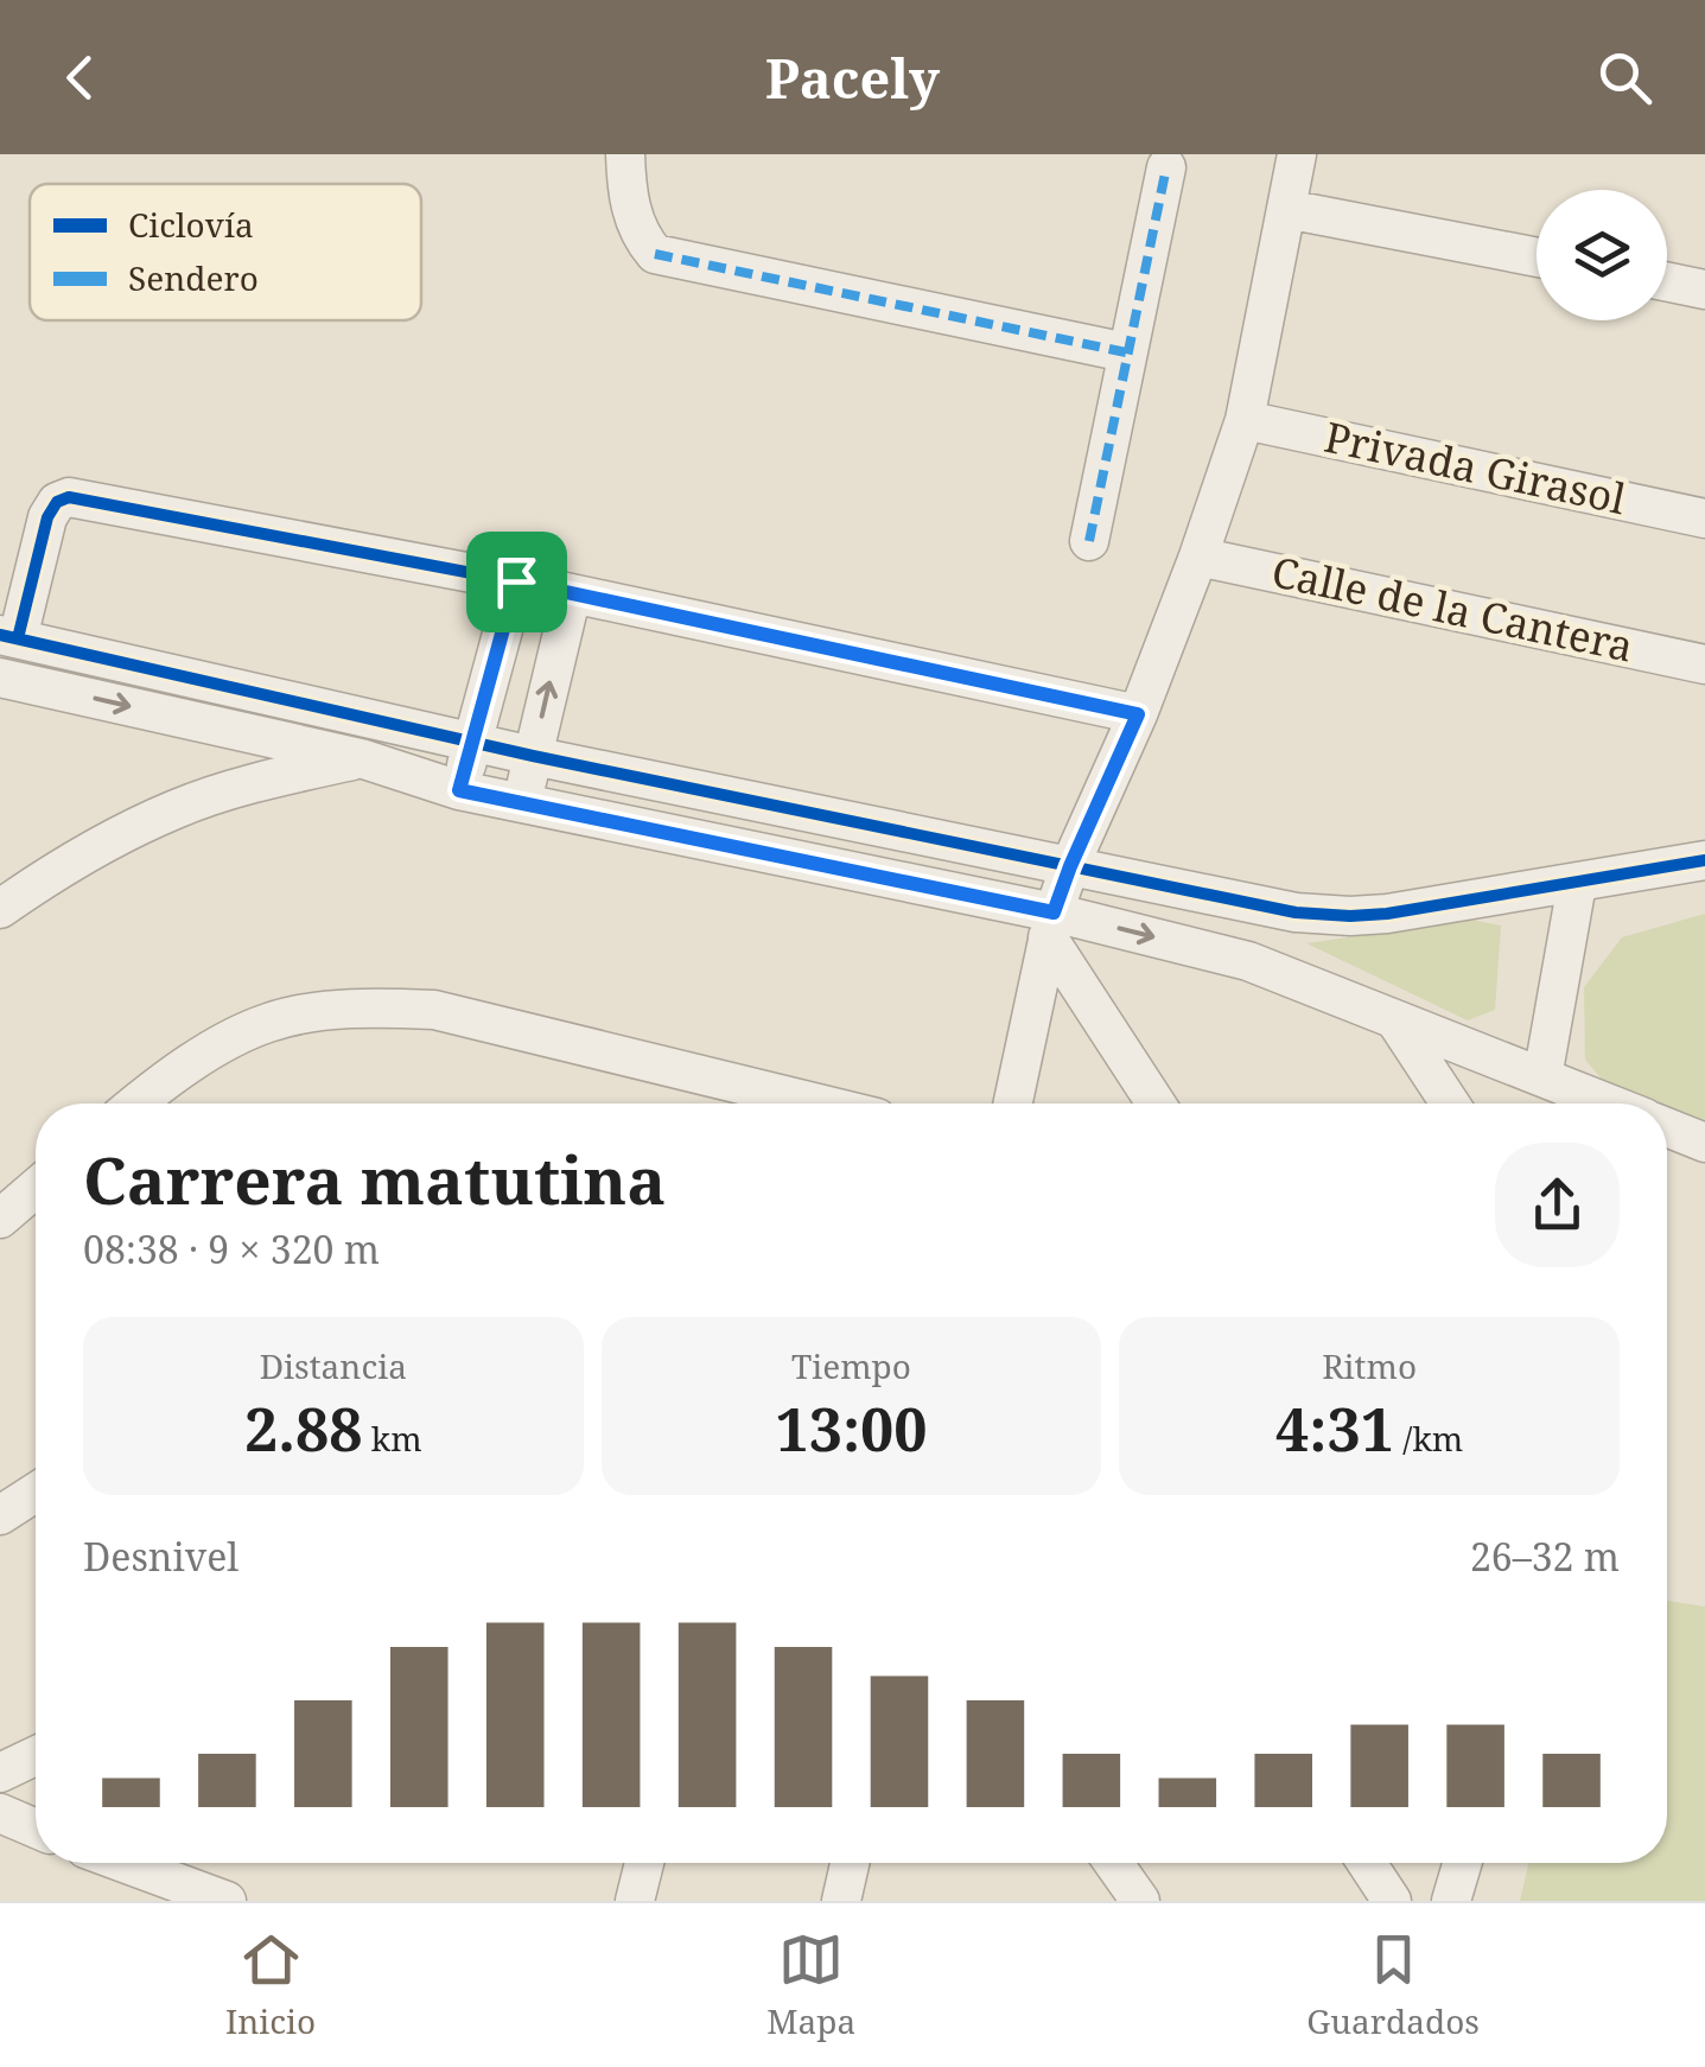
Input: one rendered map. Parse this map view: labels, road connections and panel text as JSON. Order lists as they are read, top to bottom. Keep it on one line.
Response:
{"streets":{"street":["Privada Girasol","Calle de la Cantera"]},"legend":["Ciclovía","Sendero"],"page":{"header":"Pacely","heading":["Carrera matutina","08:38 · 9 × 320 m"],"stats":[["Distancia","2.88 km"],["Tiempo","13:00"],["Ritmo","4:31 /km"]],"chart":["Desnivel","26–32 m"],"tabs":["Inicio","Mapa","Guardados"]}}
